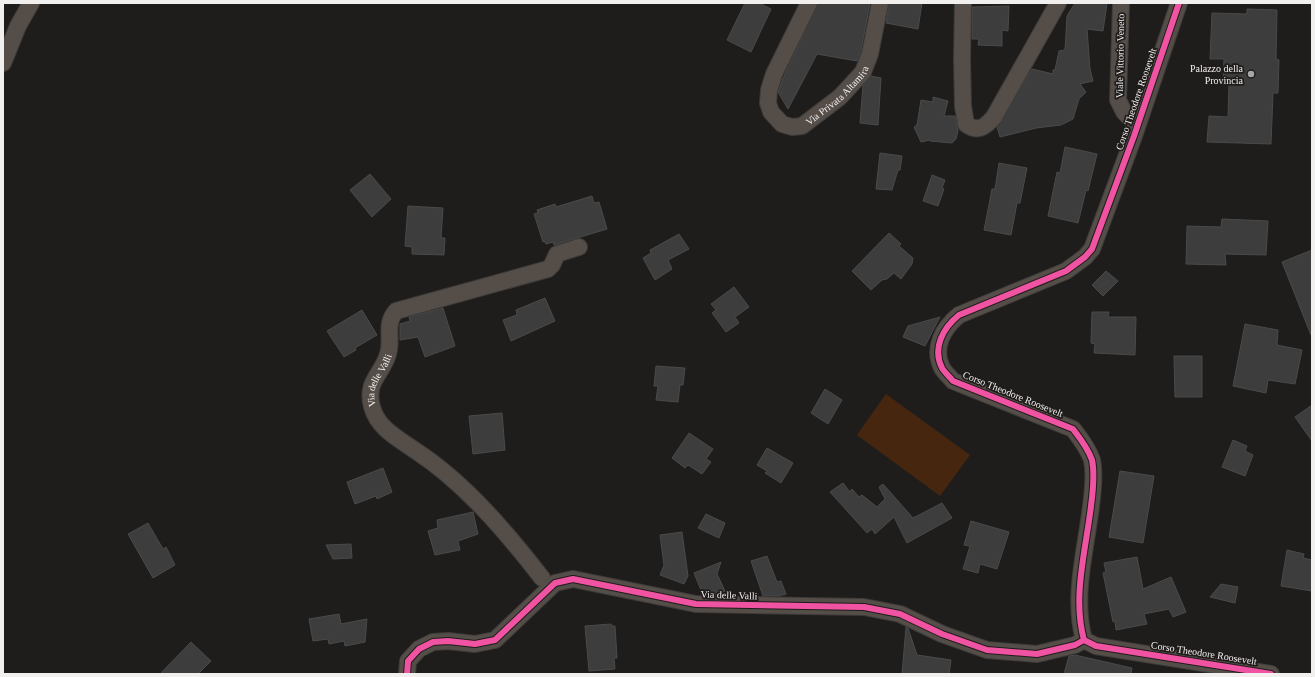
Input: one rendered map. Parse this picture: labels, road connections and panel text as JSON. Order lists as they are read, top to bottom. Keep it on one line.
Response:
{"streets":{"street":["Viale Vittorio Veneto","Via Privata Altamira","Corso Theodore Roosevelt","Via delle Valli"]},"crossings":[["Viale Vittorio Veneto","Corso Theodore Roosevelt"],["Corso Theodore Roosevelt","Via delle Valli"]],"places":["Palazzo della Provincia"]}
